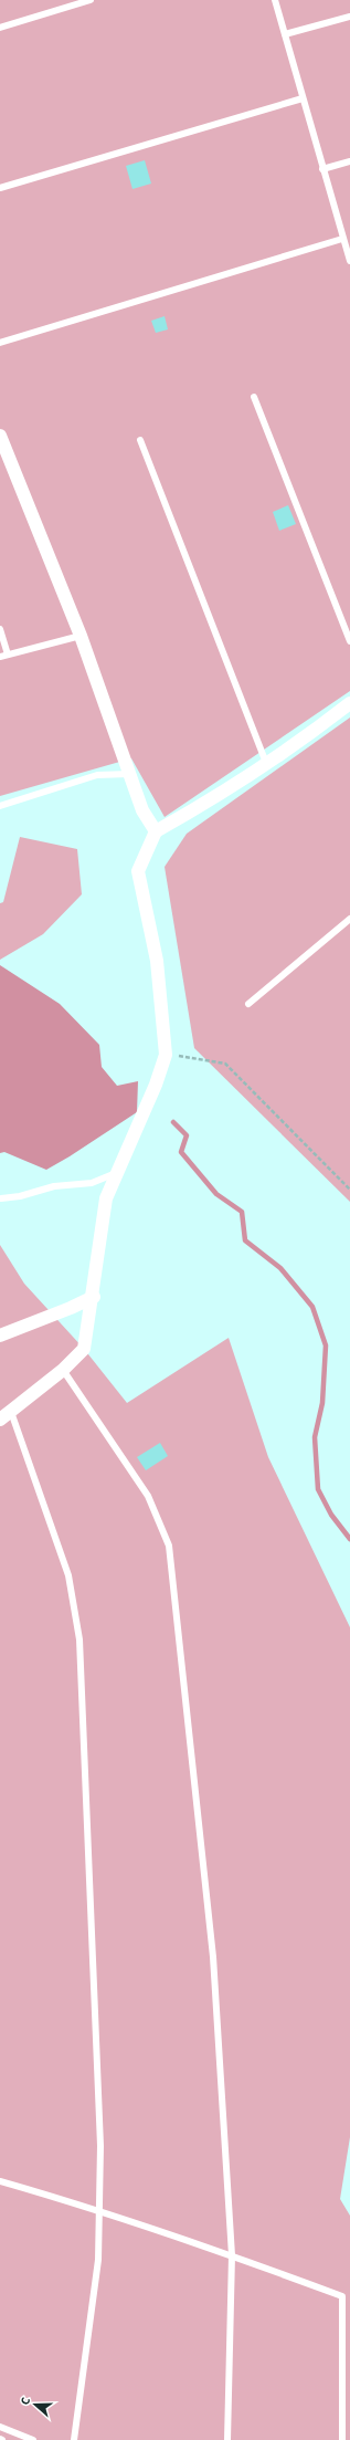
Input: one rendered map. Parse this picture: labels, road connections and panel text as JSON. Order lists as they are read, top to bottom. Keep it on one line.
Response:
{"north":"left"}
